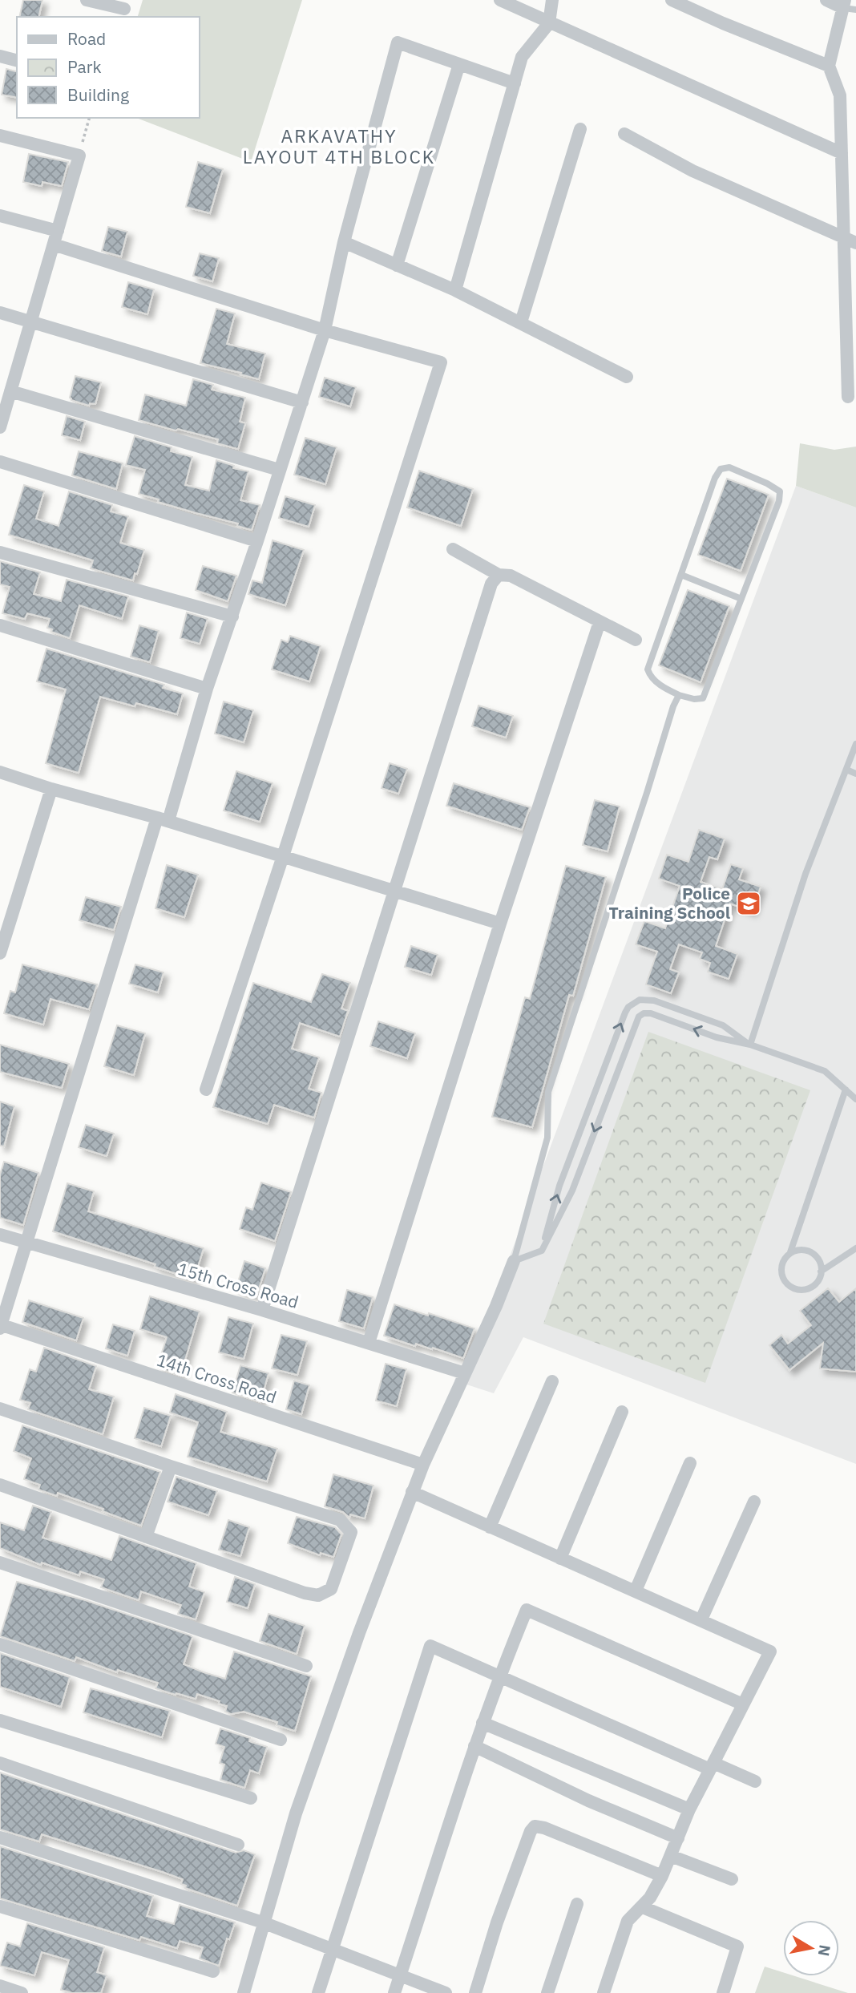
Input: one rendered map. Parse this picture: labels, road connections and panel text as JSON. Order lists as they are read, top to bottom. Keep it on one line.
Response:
{"streets":{"street":["15th Cross Road","14th Cross Road"]},"districts":["ARKAVATHY LAYOUT 4TH BLOCK"],"places":{"school or university":["Police Training School"]},"legend":["Road","Park","Building"],"north":"right"}
